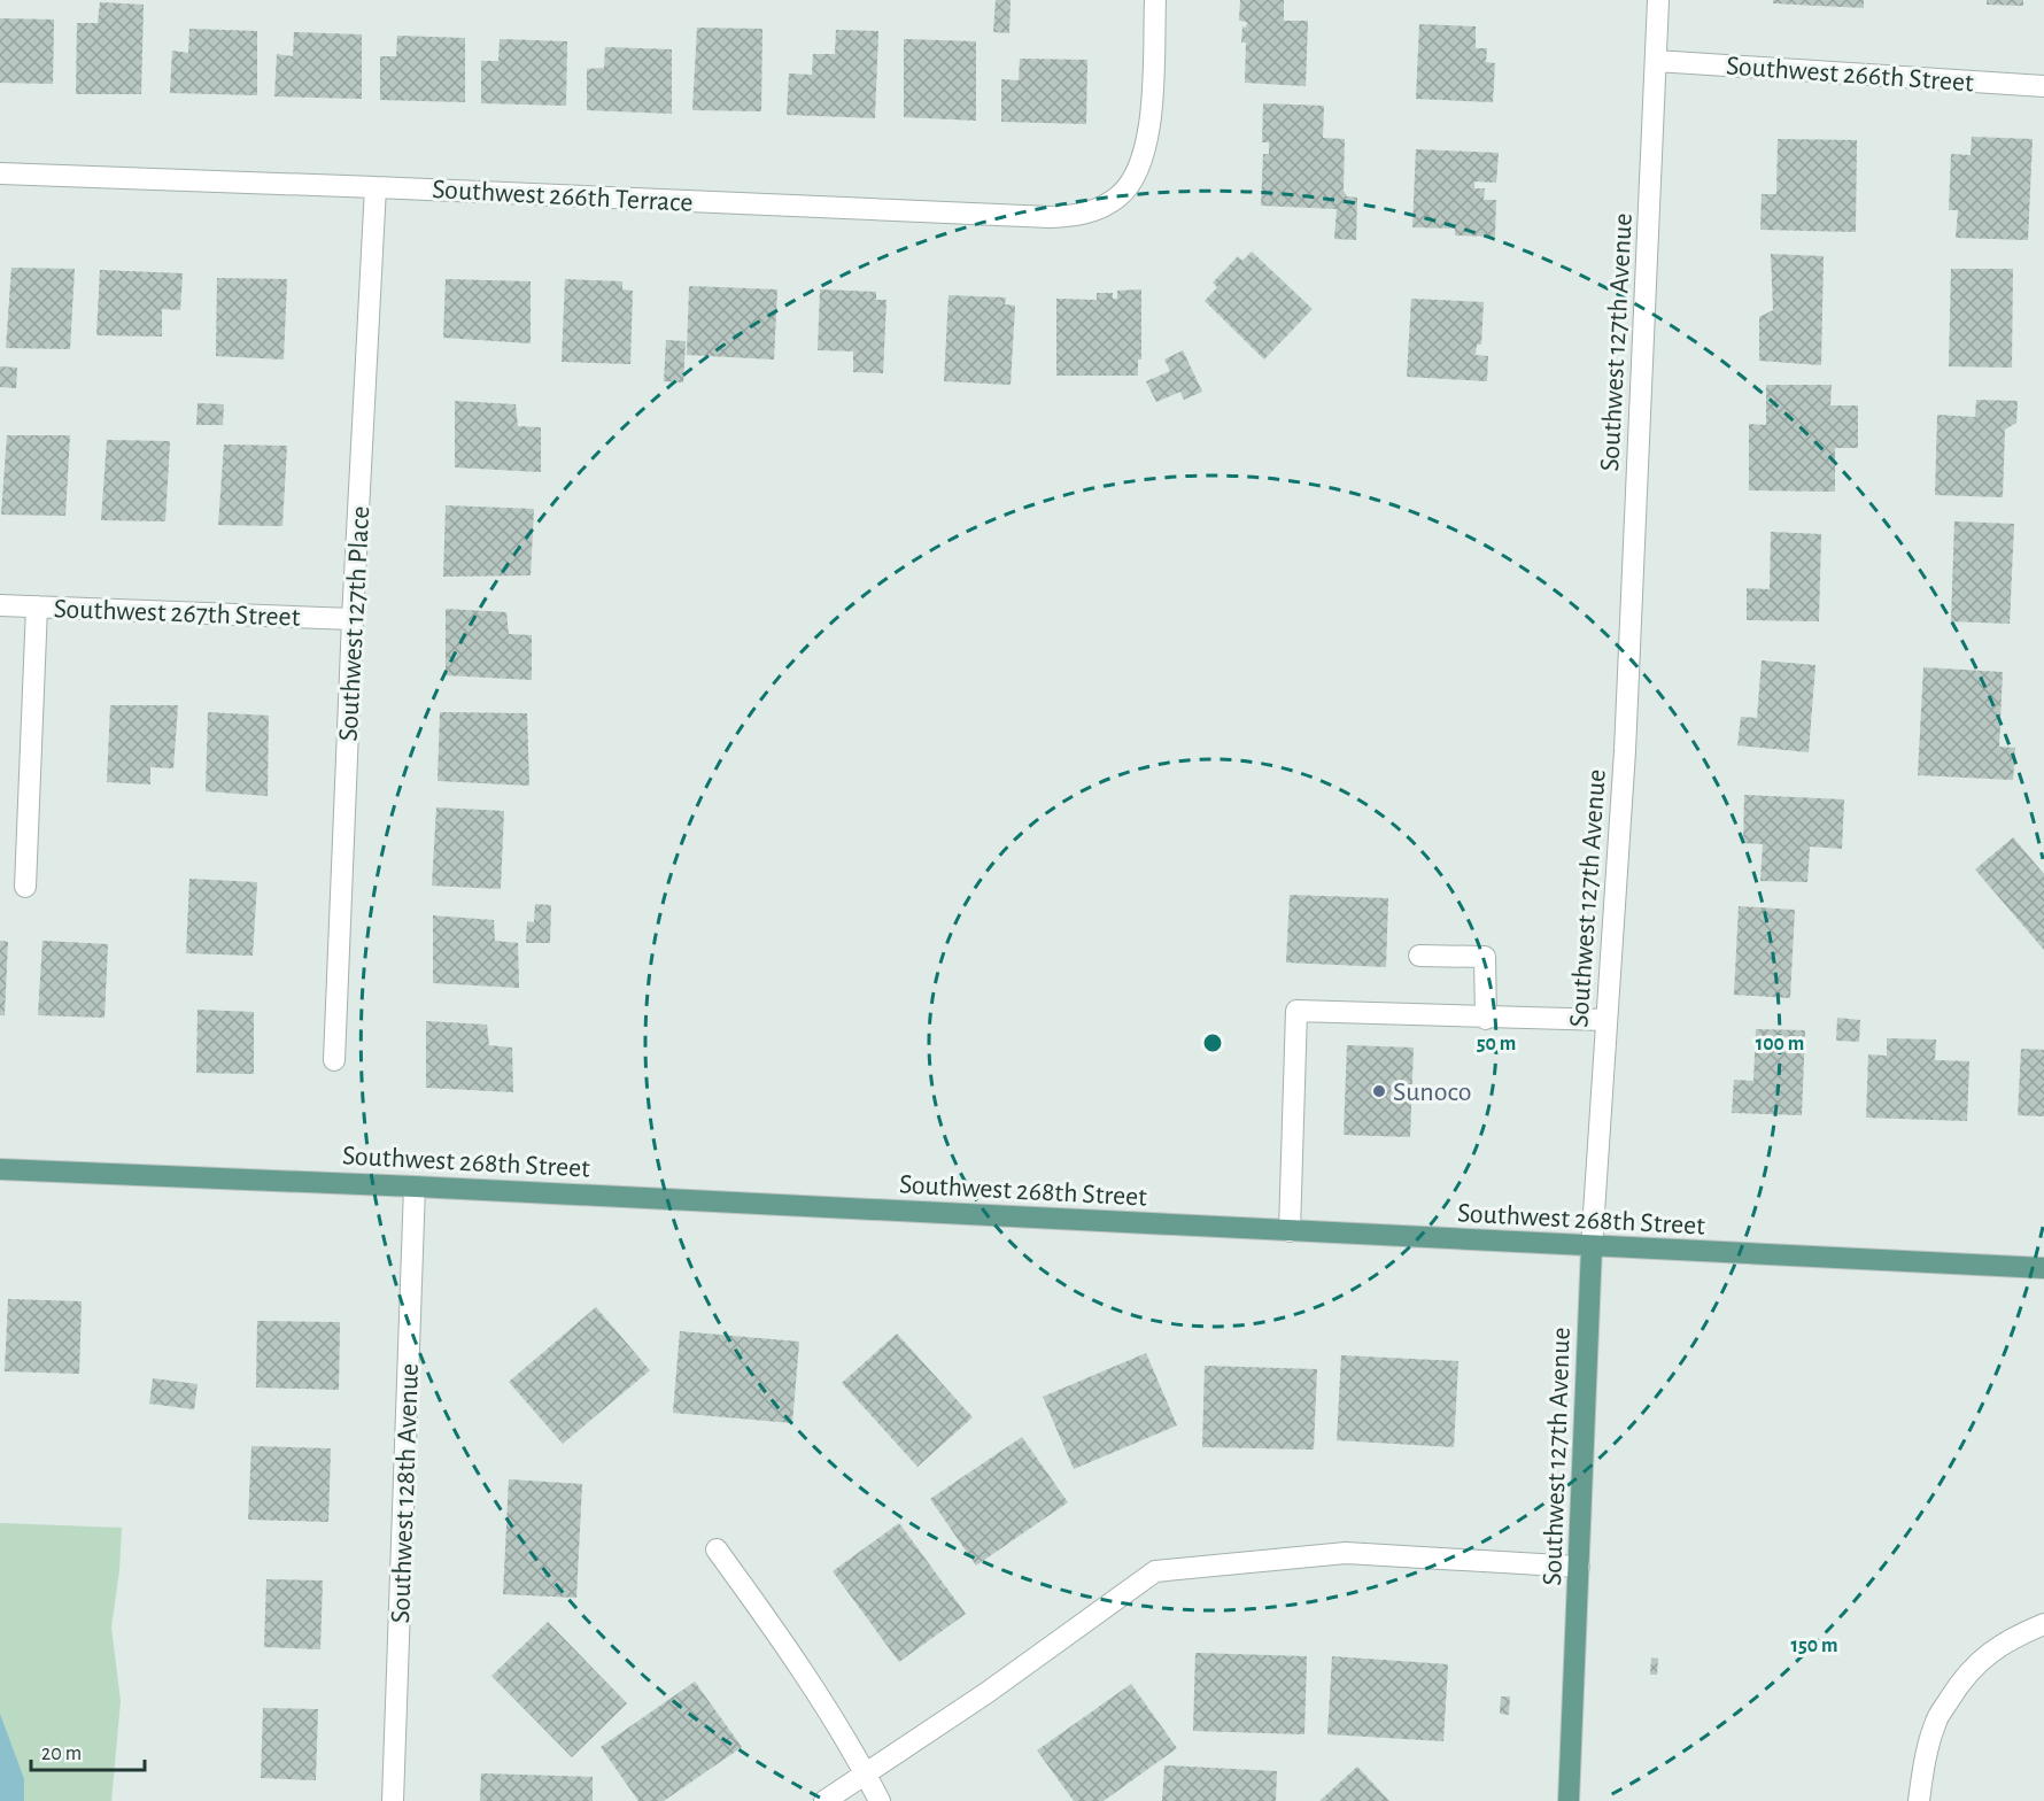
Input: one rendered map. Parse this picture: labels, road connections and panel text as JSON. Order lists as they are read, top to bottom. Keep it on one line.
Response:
{"streets":{"main road":["Southwest 127th Avenue","Southwest 268th Street"],"street":["Southwest 266th Street","Southwest 266th Terrace","Southwest 267th Street","Southwest 127th Place","Southwest 128th Avenue"]},"crossings":[["Southwest 266th Street","Southwest 127th Avenue"],["Southwest 266th Terrace","Southwest 127th Place"],["Southwest 127th Avenue","Southwest 268th Street"],["Southwest 267th Street","Southwest 127th Place"],["Southwest 268th Street","Southwest 128th Avenue"]],"places":["Sunoco"],"scale_bar":"20 m","rings":["50 m","100 m","150 m"]}
